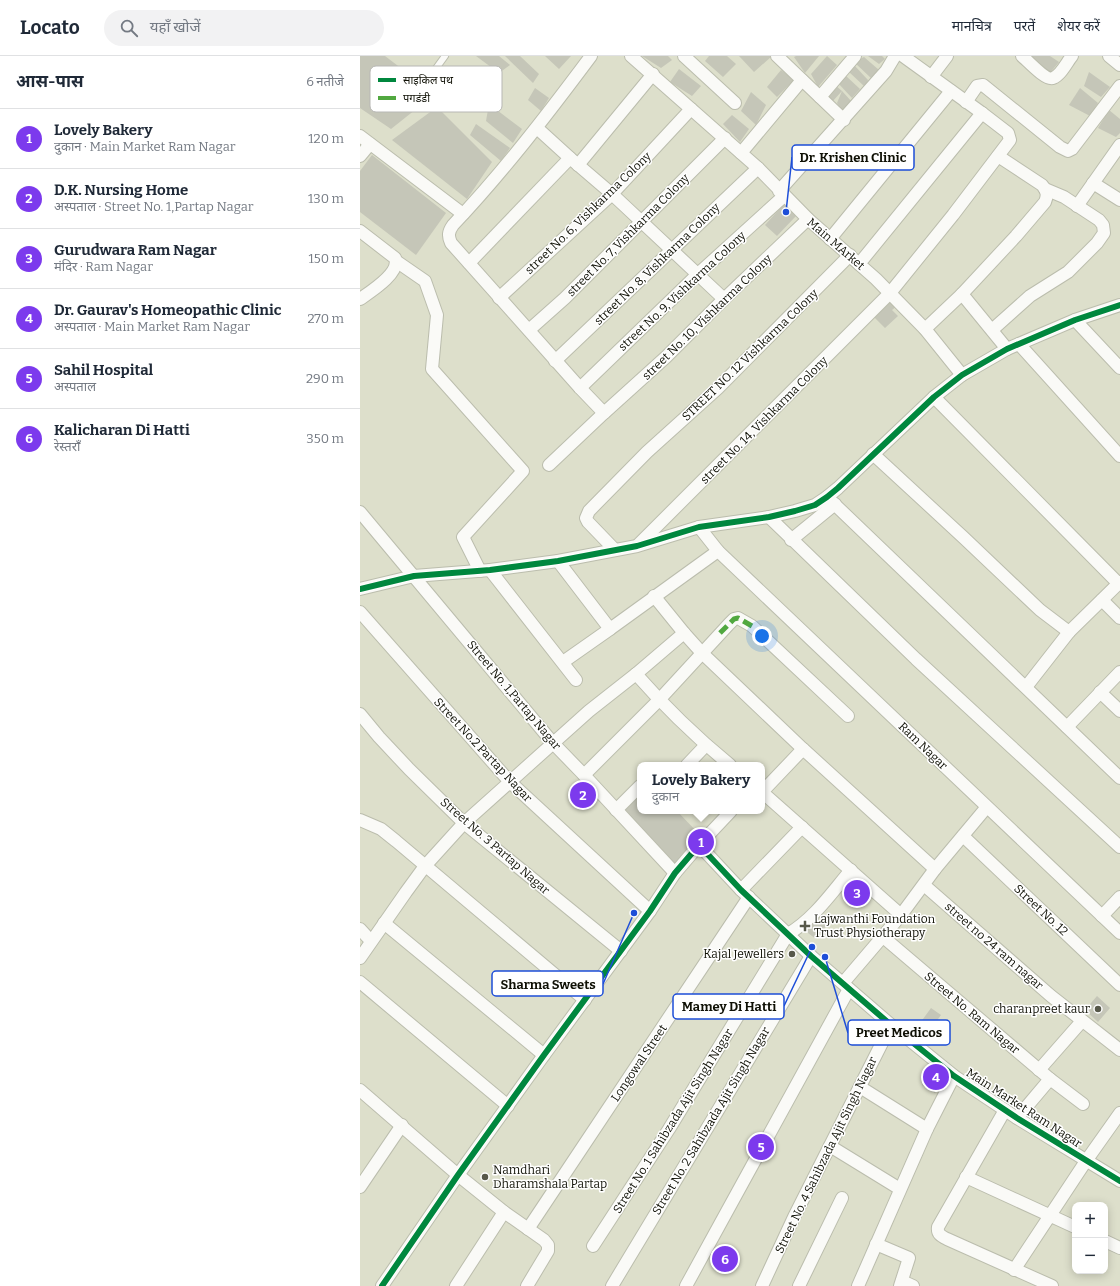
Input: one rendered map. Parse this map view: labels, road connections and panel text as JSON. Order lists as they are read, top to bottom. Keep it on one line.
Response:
{"streets":{"street":["street No. 6, Vishkarma Colony","street No. 7, Vishkarma Colony","Main MArket","street No. 8, Vishkarma Colony","street No. 9, Vishkarma Colony","street No. 10, Vishkarma Colony","STREET NO. 12 Vishkarma Colony","street No. 14, Vishkarma Colony","Street No. 1,Partap Nagar","Ram Nagar","Street No.2 Partap Nagar","Street No. 3 Partap Nagar","Street No. 12","street no 24 ram nagar","Street No. Ram Nagar","Longowal Street","Main Market Ram Nagar","Street No. 1 Sahibzada Ajit Singh Nagar","Street No. 2 Sahibzada Ajit Singh Nagar","Street No. 4 Sahibzada Ajit Singh Nagar"]},"crossings":[["street No. 6, Vishkarma Colony","Main MArket"],["street No. 7, Vishkarma Colony","Main MArket"],["Main MArket","street No. 8, Vishkarma Colony"],["Main MArket","street No. 9, Vishkarma Colony"],["Main MArket","street No. 10, Vishkarma Colony"],["Main MArket","STREET NO. 12 Vishkarma Colony"],["Main MArket","street No. 14, Vishkarma Colony"],["Longowal Street","Main Market Ram Nagar"],["Main Market Ram Nagar","Street No. 1 Sahibzada Ajit Singh Nagar"],["Main Market Ram Nagar","Street No. 2 Sahibzada Ajit Singh Nagar"],["Main Market Ram Nagar","Street No. 4 Sahibzada Ajit Singh Nagar"]],"places":{"other":["Dr. Krishen Clinic","Sharma Sweets","Mamey Di Hatti","Kajal Jewellers","Preet Medicos","charanpreet kaur","Namdhari Dharamshala Partap"],"health":["Lajwanthi Foundation Trust Physiotherapy"]},"legend":["साइकिल पथ","पगडंडी"],"page":{"header":"Locato","search":"यहाँ खोजें","nav":["मानचित्र","परतें","शेयर करें"],"heading":["आस-पास","6 नतीजे"],"list":[{"mark":"1","name":"Lovely Bakery","note":"दुकान · Main Market Ram Nagar","value":"120 m"},{"mark":"2","name":"D.K. Nursing Home","note":"अस्पताल · Street No. 1,Partap Nagar","value":"130 m"},{"mark":"3","name":"Gurudwara Ram Nagar","note":"मंदिर · Ram Nagar","value":"150 m"},{"mark":"4","name":"Dr. Gaurav's Homeopathic Clinic","note":"अस्पताल · Main Market Ram Nagar","value":"270 m"},{"mark":"5","name":"Sahil Hospital","note":"अस्पताल","value":"290 m"},{"mark":"6","name":"Kalicharan Di Hatti","note":"रेस्तराँ","value":"350 m"}],"popup":["Lovely Bakery","दुकान"],"pins":["2","1","3","4","5","6"],"map_buttons":["+","−"]}}
